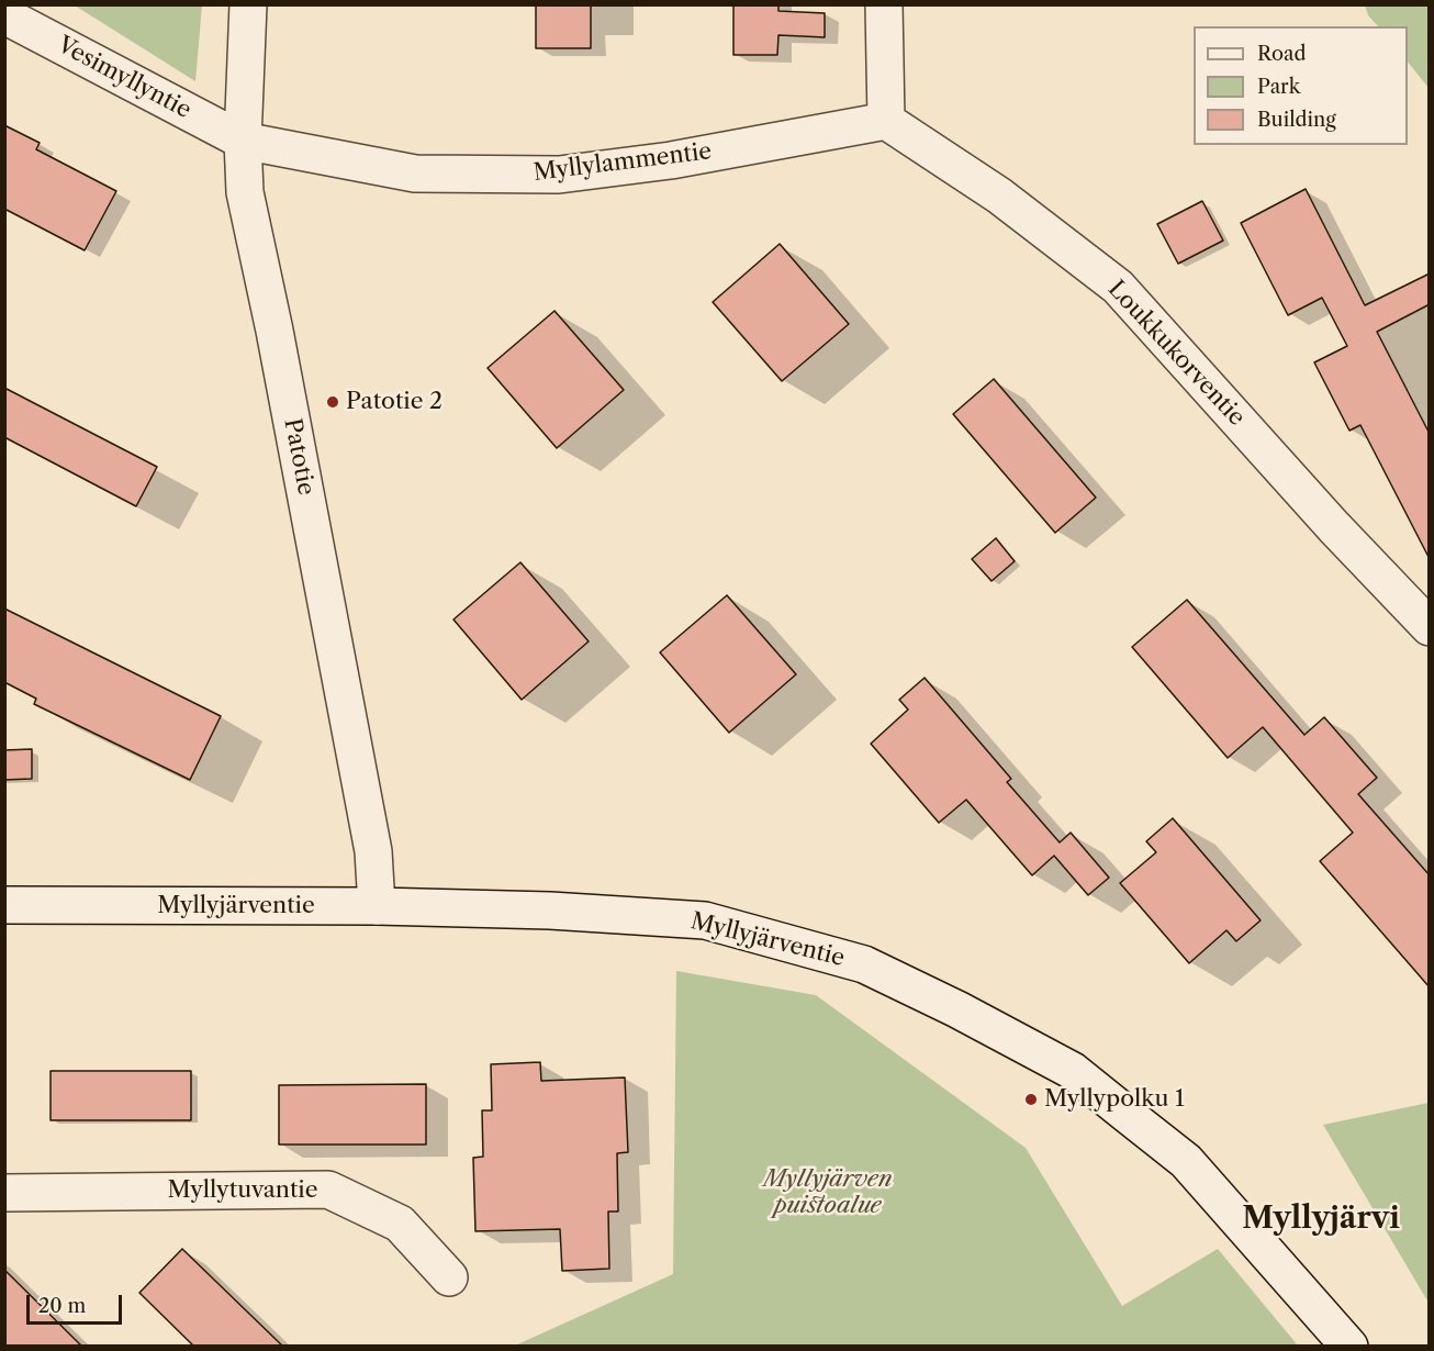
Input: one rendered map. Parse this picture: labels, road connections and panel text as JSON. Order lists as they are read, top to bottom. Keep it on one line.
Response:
{"streets":{"street":["Vesimyllyntie","Myllylammentie","Loukkukorventie","Patotie","Myllyjärventie","Myllytuvantie"]},"crossings":[["Vesimyllyntie","Myllylammentie"],["Vesimyllyntie","Patotie"],["Myllylammentie","Loukkukorventie"],["Myllylammentie","Patotie"],["Patotie","Myllyjärventie"]],"districts":["Myllyjärvi"],"parks":["Myllyjärven puistoalue"],"places":["Patotie 2","Myllypolku 1"],"legend":["Road","Park","Building"],"scale_bar":"20 m"}
